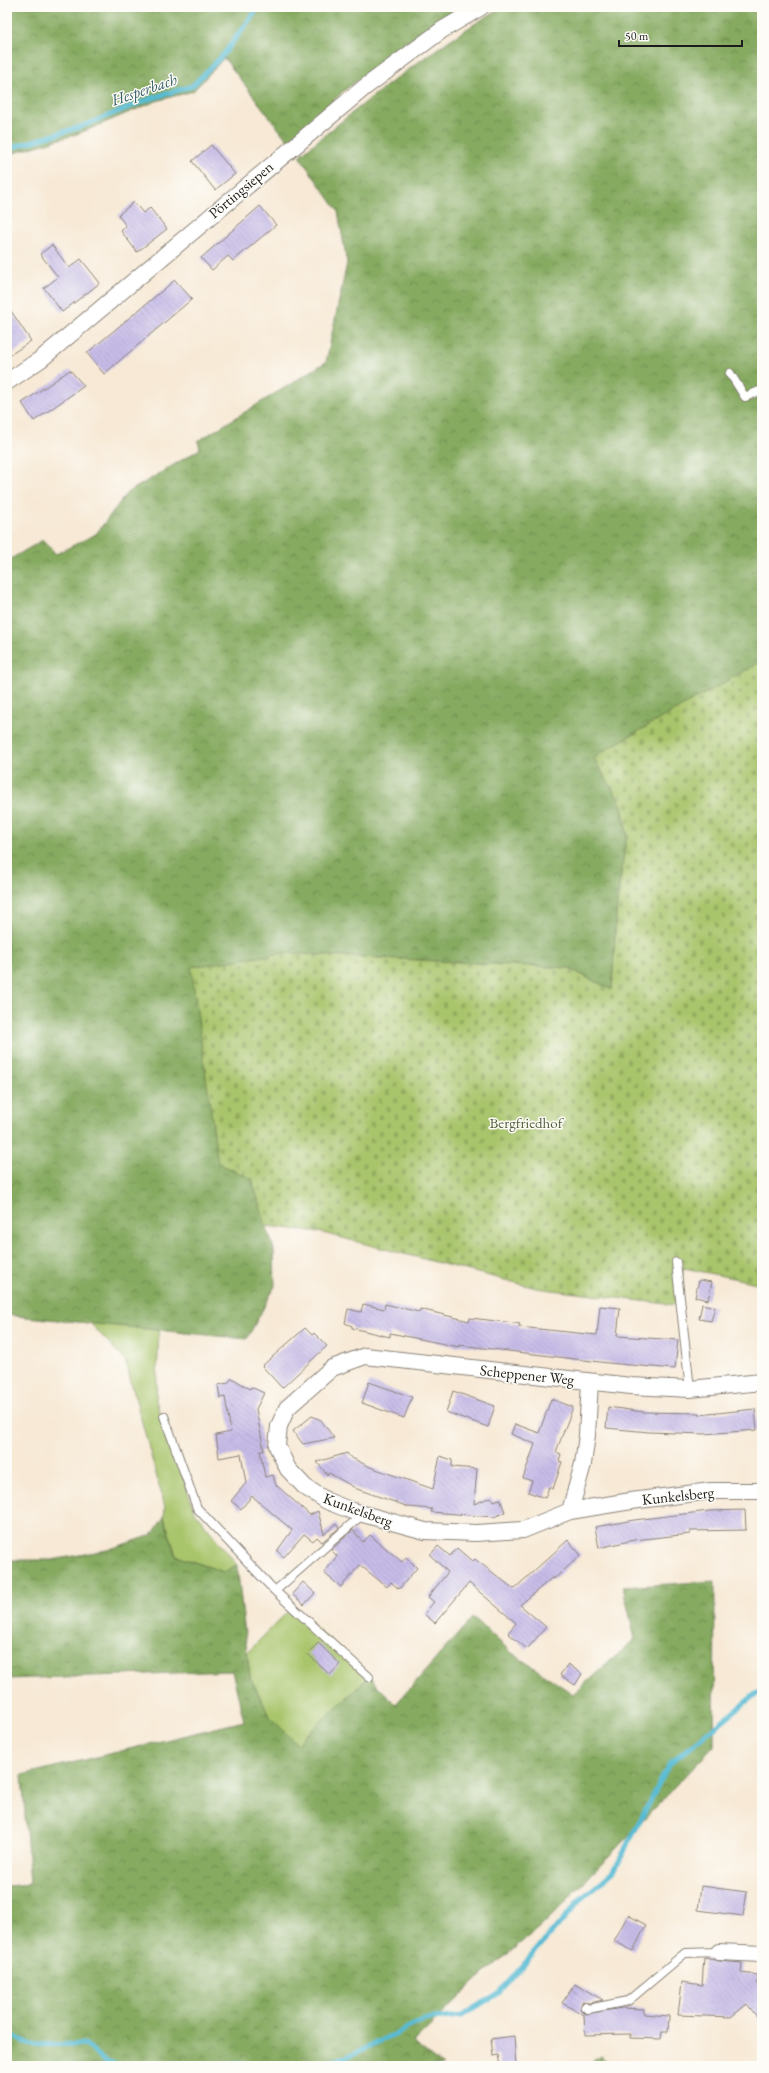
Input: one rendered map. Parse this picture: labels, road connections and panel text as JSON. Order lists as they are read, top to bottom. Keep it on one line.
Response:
{"streets":{"street":["Pörtingsiepen","Scheppener Weg","Kunkelsberg"]},"crossings":[["Scheppener Weg","Kunkelsberg"]],"water":["Hesperbach"],"parks":["Bergfriedhof"],"scale_bar":"50 m"}
